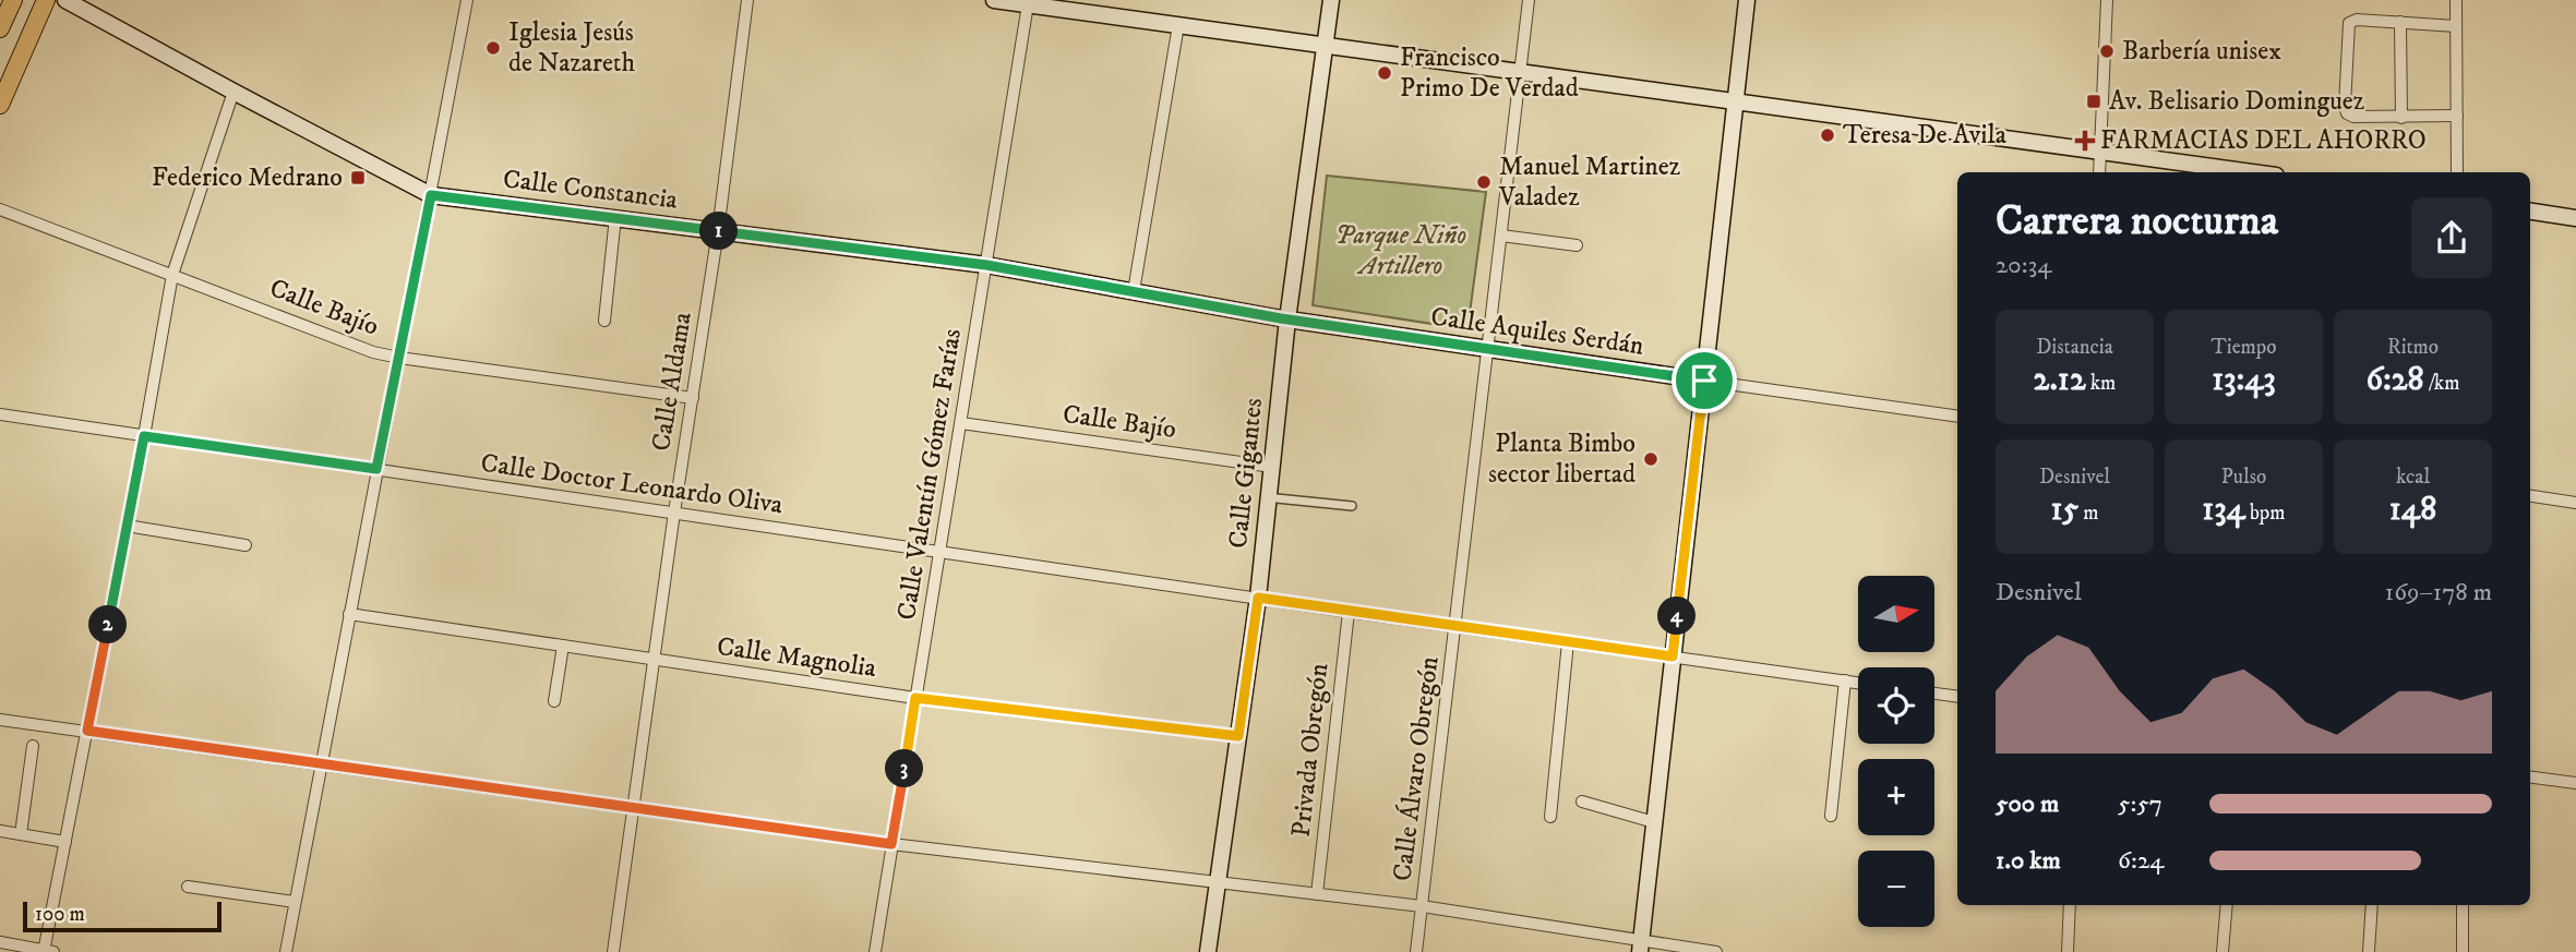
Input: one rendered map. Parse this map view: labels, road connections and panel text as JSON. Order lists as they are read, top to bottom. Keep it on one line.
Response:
{"streets":{"main road":["Calle Constancia","Calle Aquiles Serdán","Calle Gigantes"],"street":["Calle Bajío","Calle Aldama","Calle Valentín Gómez Farías","Calle Doctor Leonardo Oliva","Calle Magnolia","Privada Obregón","Calle Álvaro Obregón"]},"crossings":[["Calle Constancia","Calle Aquiles Serdán"],["Calle Constancia","Calle Aldama"],["Calle Constancia","Calle Gigantes"],["Calle Constancia","Calle Valentín Gómez Farías"],["Calle Bajío","Calle Aldama"],["Calle Bajío","Calle Gigantes"],["Calle Bajío","Calle Valentín Gómez Farías"],["Calle Aquiles Serdán","Calle Gigantes"],["Calle Aquiles Serdán","Calle Álvaro Obregón"],["Calle Aldama","Calle Doctor Leonardo Oliva"],["Calle Aldama","Calle Magnolia"],["Calle Gigantes","Calle Doctor Leonardo Oliva"],["Calle Gigantes","Calle Magnolia"],["Calle Valentín Gómez Farías","Calle Doctor Leonardo Oliva"],["Calle Valentín Gómez Farías","Calle Magnolia"],["Calle Doctor Leonardo Oliva","Privada Obregón"],["Calle Doctor Leonardo Oliva","Calle Álvaro Obregón"]],"parks":["Parque Niño Artillero"],"places":{"other":["Iglesia Jesús de Nazareth","Barbería unisex","Francisco Primo De Verdad","Teresa De Avila","Manuel Martinez Valadez","Planta Bimbo sector libertad"],"transit":["Av. Belisario Dominguez","Federico Medrano"],"health":["FARMACIAS DEL AHORRO"]},"scale_bar":"100 m","north":"right","page":{"heading":["Carrera nocturna","20:34"],"pins":["1","4","2","3"],"stats":[["Distancia","2.12 km"],["Tiempo","13:43"],["Ritmo","6:28 /km"],["Desnivel","15 m"],["Pulso","134 bpm"],["kcal","148"]],"chart":["Desnivel","169–178 m"],"map_buttons":["+","−"],"list":[{"name":"500 m","note":"5:57"},{"name":"1.0 km","note":"6:24"}],"scale":"100 m"}}
